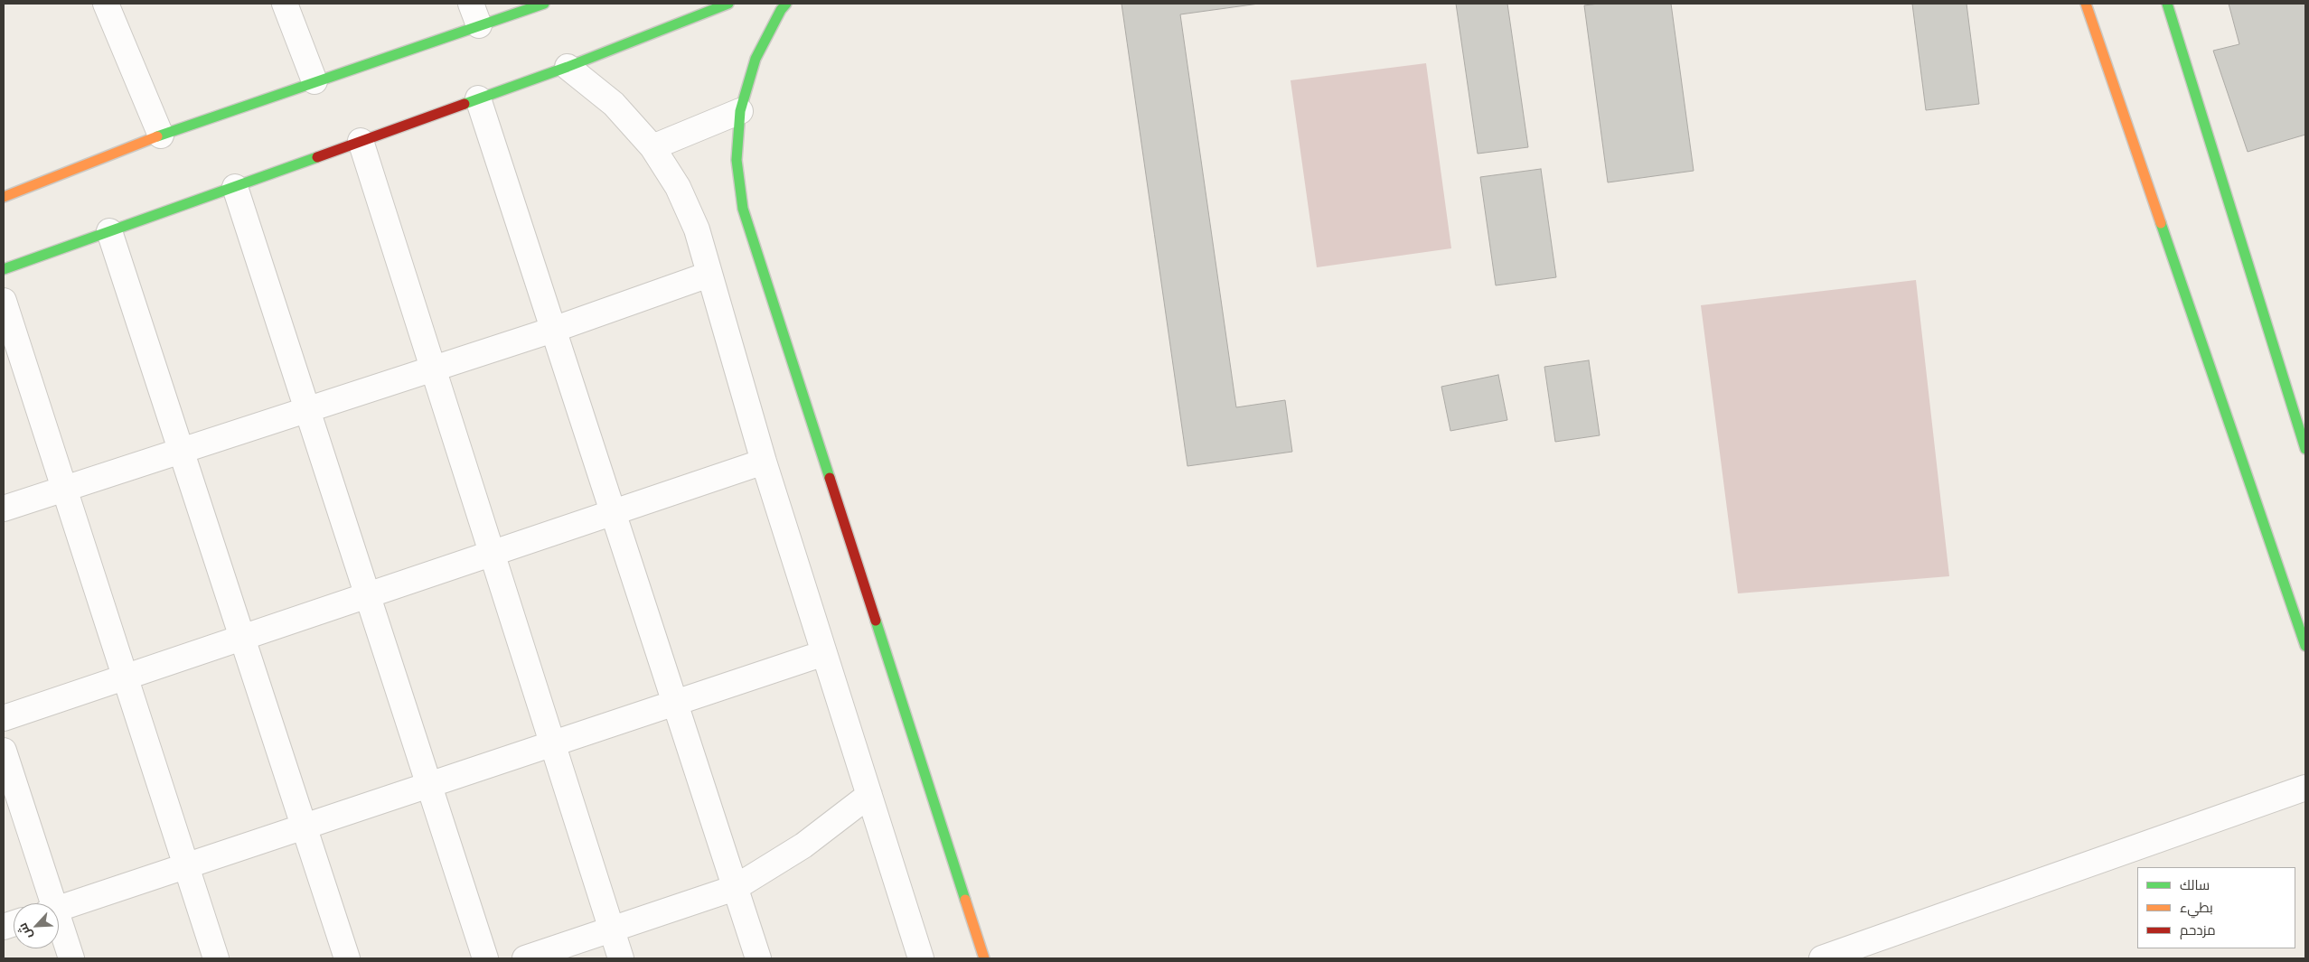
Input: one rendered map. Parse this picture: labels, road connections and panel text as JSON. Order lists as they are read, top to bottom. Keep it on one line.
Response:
{"legend":["سالك","بطيء","مزدحم"],"north":"bottom left"}
